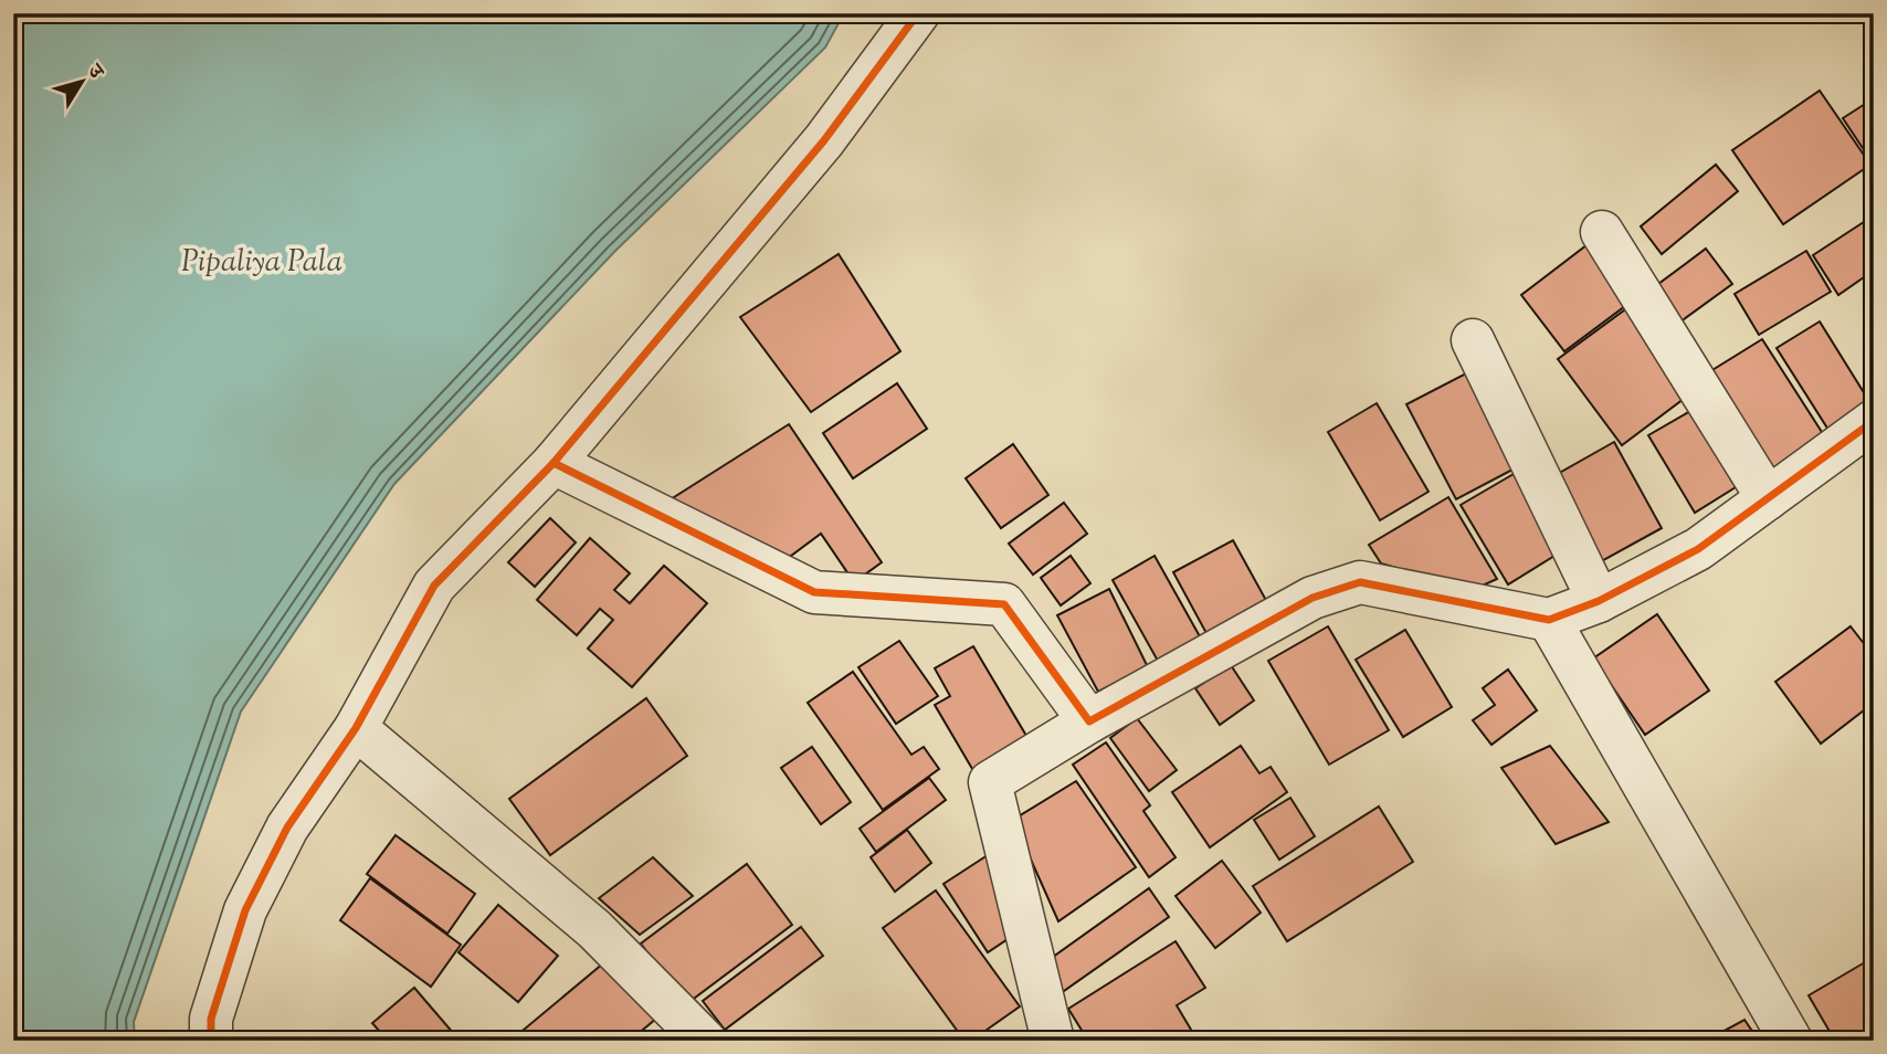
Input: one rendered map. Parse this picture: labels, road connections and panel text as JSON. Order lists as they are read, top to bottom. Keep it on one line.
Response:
{"water":["Pipaliya Pala"],"north":"top right"}
